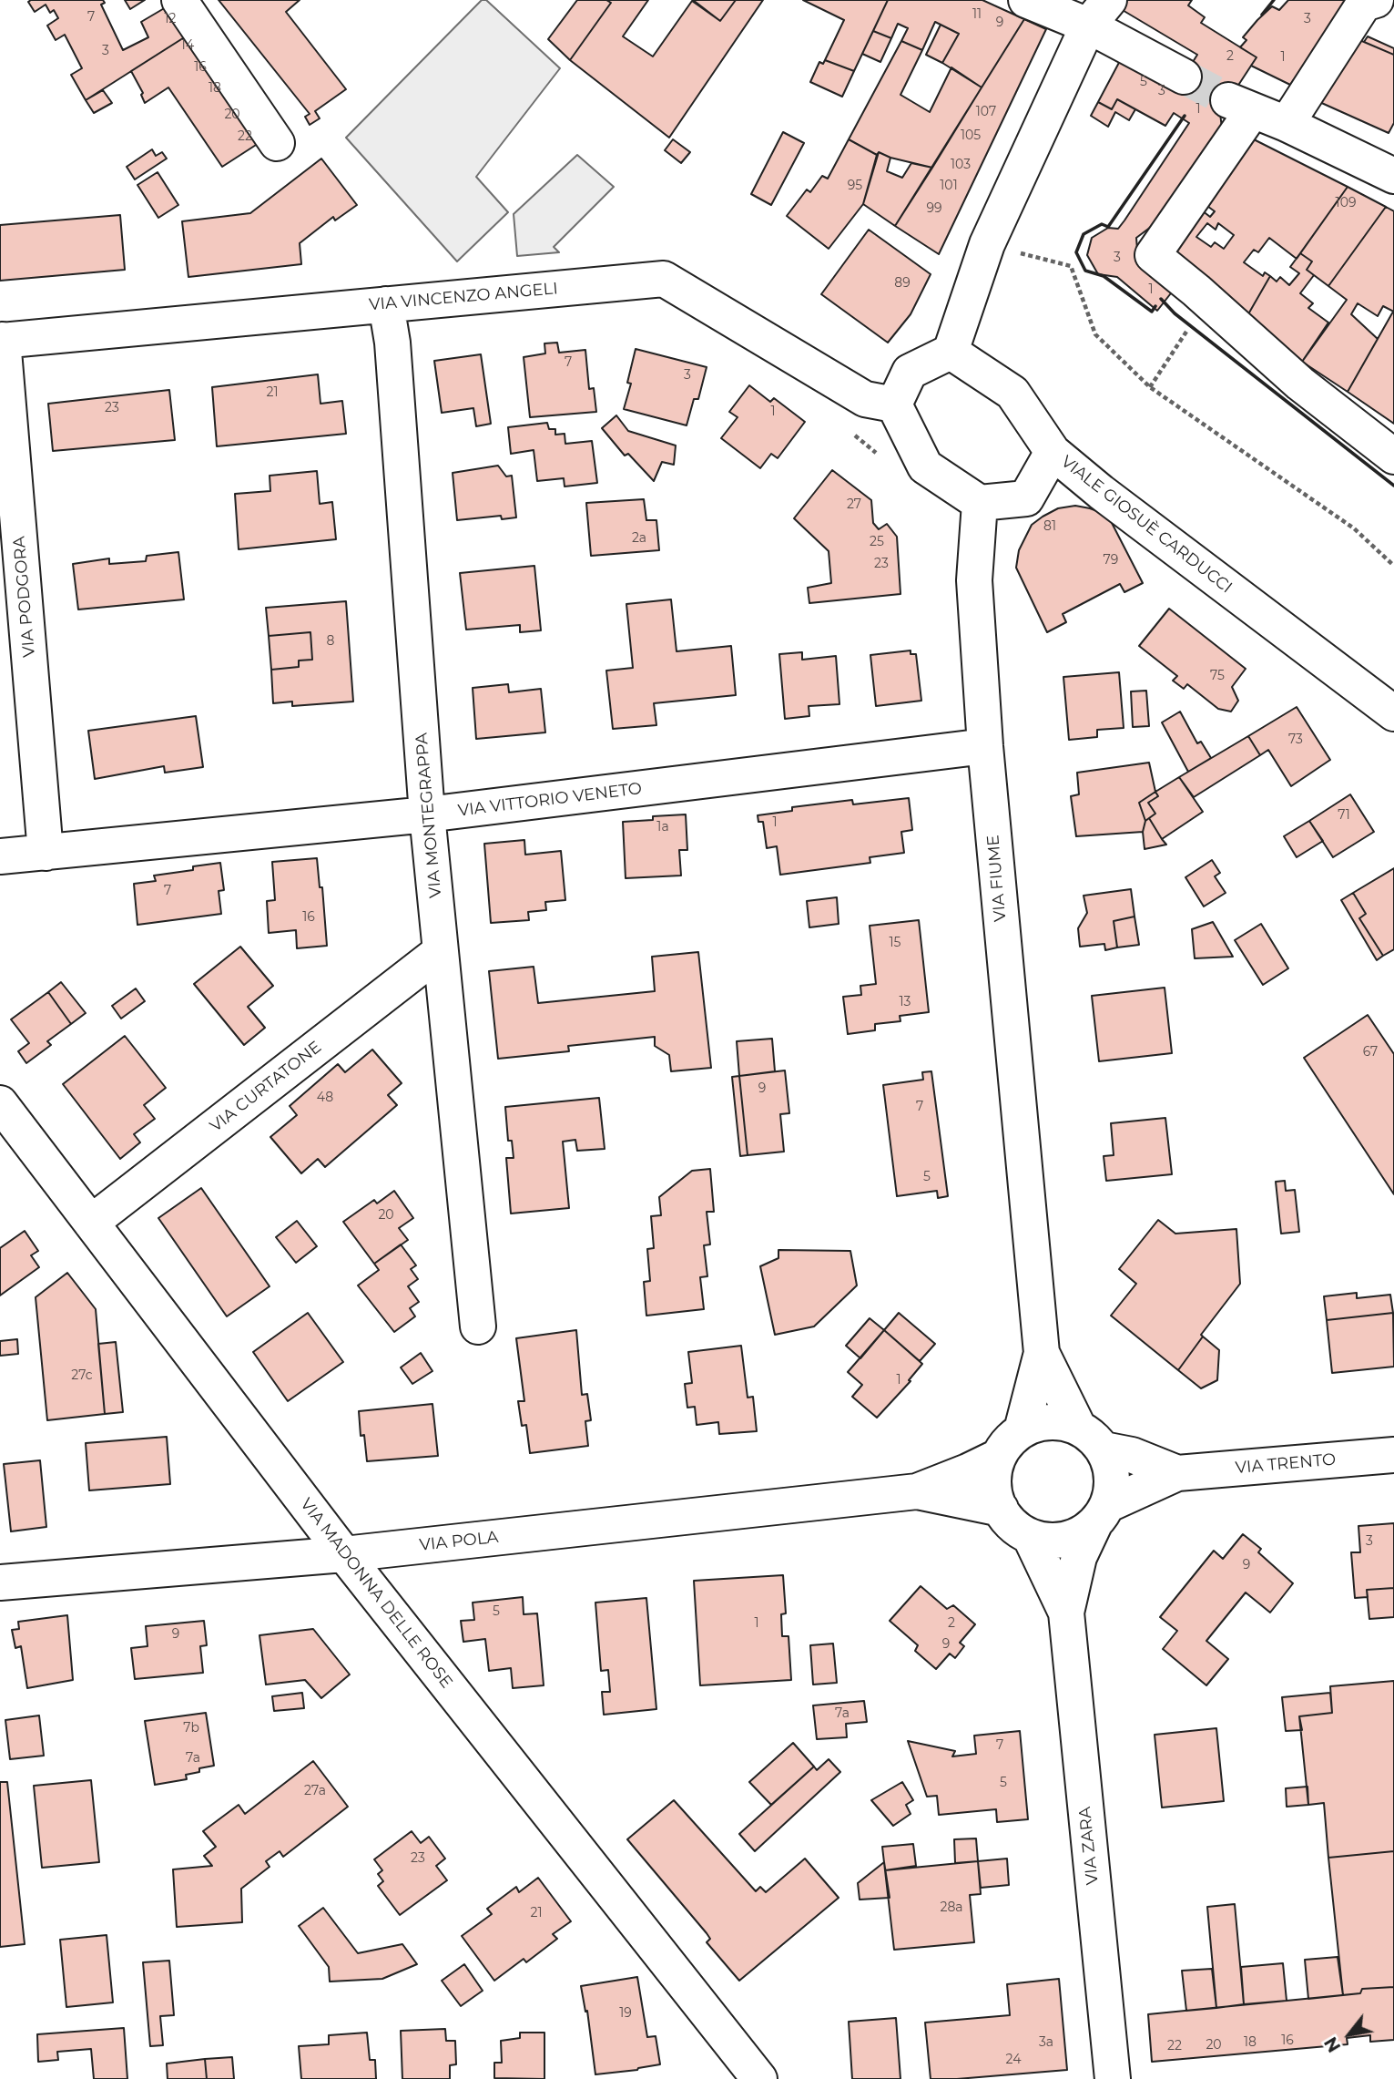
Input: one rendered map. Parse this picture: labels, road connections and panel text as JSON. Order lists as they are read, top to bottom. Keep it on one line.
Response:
{"streets":{"street":["VIA VINCENZO ANGELI","VIALE GIOSUÈ CARDUCCI","VIA PODGORA","VIA VITTORIO VENETO","VIA MONTEGRAPPA","VIA FIUME","VIA CURTATONE","VIA TRENTO","VIA POLA","VIA MADONNA DELLE ROSE","VIA ZARA"]},"crossings":[["VIA VINCENZO ANGELI","VIALE GIOSUÈ CARDUCCI"],["VIA VINCENZO ANGELI","VIA PODGORA"],["VIA VINCENZO ANGELI","VIA MONTEGRAPPA"],["VIA VINCENZO ANGELI","VIA FIUME"],["VIALE GIOSUÈ CARDUCCI","VIA FIUME"],["VIA PODGORA","VIA VITTORIO VENETO"],["VIA VITTORIO VENETO","VIA MONTEGRAPPA"],["VIA VITTORIO VENETO","VIA FIUME"],["VIA MONTEGRAPPA","VIA CURTATONE"],["VIA CURTATONE","VIA MADONNA DELLE ROSE"],["VIA POLA","VIA MADONNA DELLE ROSE"]],"house_numbers":["11","7","12","3","9","14","3","2","1","16","5","18","3","1","107","20","105","22","103","95","101","109","99","3","89","1","7","3","21","23","1","27","81","2a","25","79","23","8","75","73","71","1","1a","7","16","15","13","67","9","48","7","5","20","27c","1","3","9","5","1","2","9","9","7a","7b","7","7a","5","27a","23","28a","21","19","16","3a","18","20","22","24"],"north":"bottom left"}
